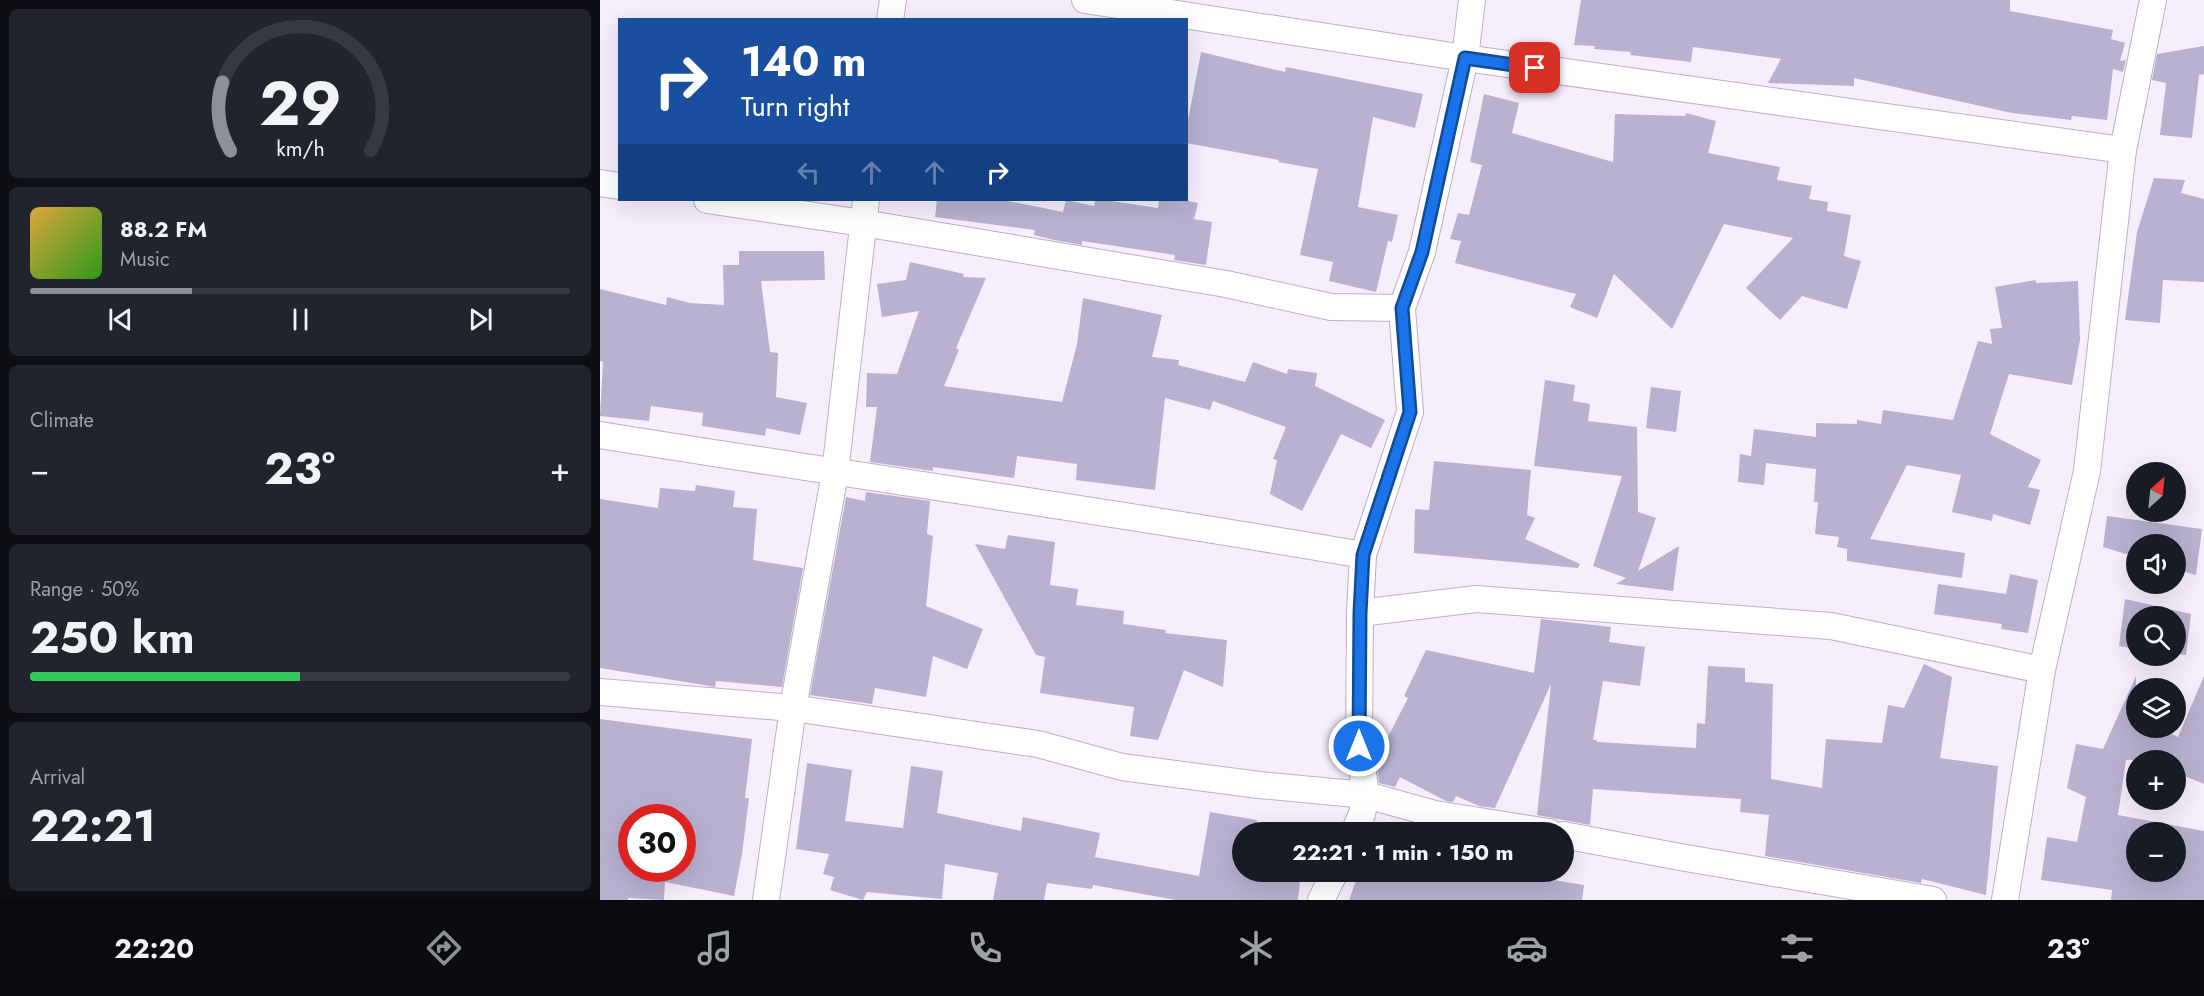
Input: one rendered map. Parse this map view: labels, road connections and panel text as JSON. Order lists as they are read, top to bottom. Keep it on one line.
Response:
{"north":"top right","page":{"turn":["140 m","Turn right"],"song":["88.2 FM","Music"],"tile":["Climate",["Range · 50%","250 km"],["Arrival","22:21"]],"heat":["−","23°","+"],"map_buttons":["+","−"],"limit":"30","trip":"22:21 · 1 min · 150 m","tabs":["22:20","23°"],"gauge":["29","km/h"]}}
